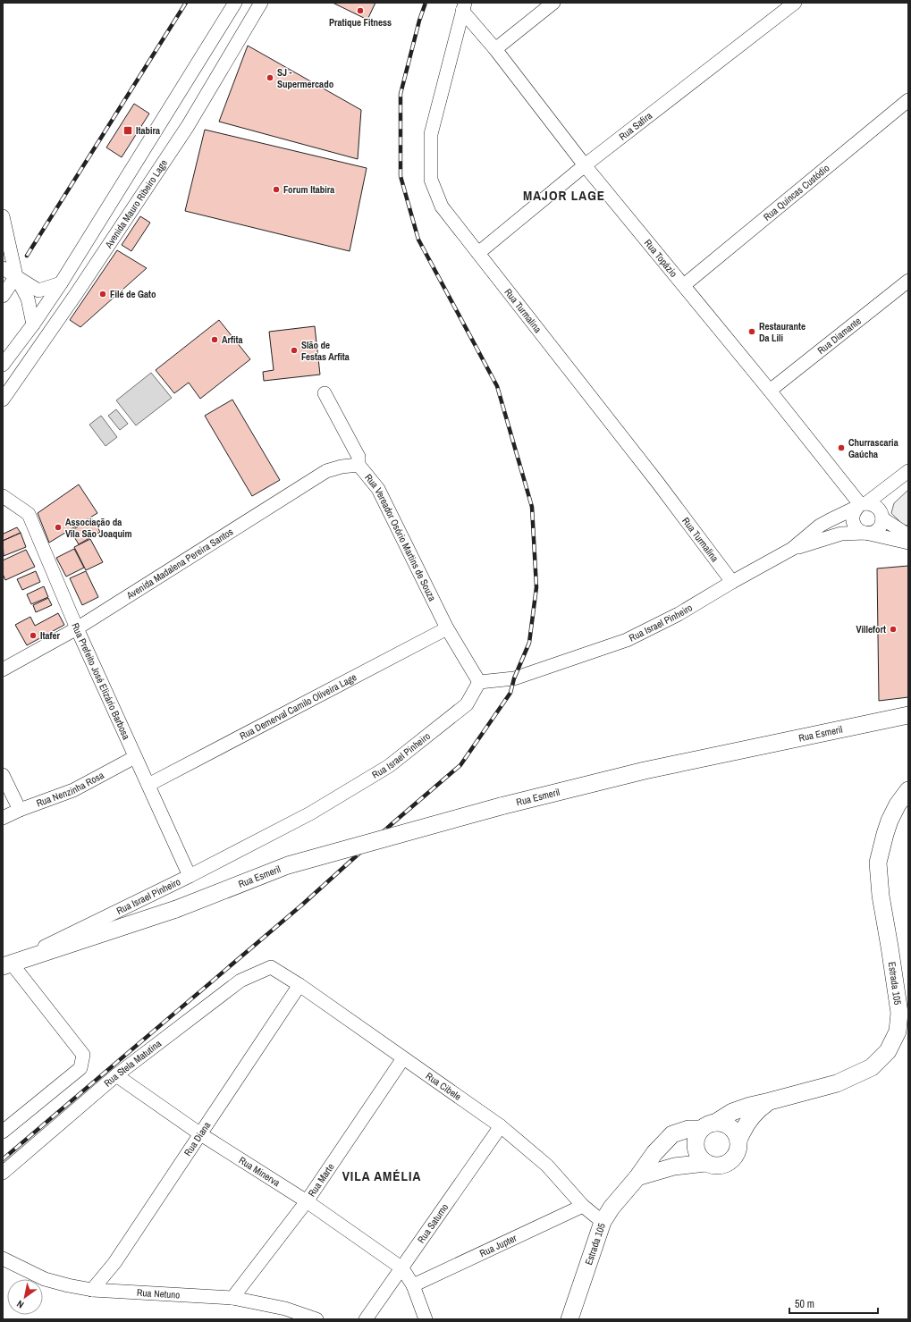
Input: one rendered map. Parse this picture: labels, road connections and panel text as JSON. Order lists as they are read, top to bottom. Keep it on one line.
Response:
{"streets":{"main road":["Rua Esmeril","Estrada 105"],"street":["Rua Safira","Rua Quincas Custódio","Avenida Mauro Ribeiro Lage","Rua Topázio","Rua Turmalina","Rua Diamante","Rua Vereador Osório Martins de Souza","Avenida Madalena Pereira Santos","Rua Israel Pinheiro","Rua Prefeito José Elizário Barbosa","Rua Demerval Camilo Oliveira Lage","Rua Nenzinha Rosa","Rua Stela Matutina","Rua Cibele","Rua Diana","Rua Minerva","Rua Marte","Rua Saturno","Rua Jupter","Rua Netuno"]},"crossings":[["Rua Safira","Rua Topázio"],["Rua Safira","Rua Turmalina"],["Rua Quincas Custódio","Rua Topázio"],["Rua Topázio","Rua Turmalina"],["Rua Topázio","Rua Diamante"],["Rua Topázio","Rua Israel Pinheiro"],["Rua Turmalina","Rua Israel Pinheiro"],["Rua Vereador Osório Martins de Souza","Avenida Madalena Pereira Santos"],["Rua Vereador Osório Martins de Souza","Rua Israel Pinheiro"],["Rua Vereador Osório Martins de Souza","Rua Demerval Camilo Oliveira Lage"],["Avenida Madalena Pereira Santos","Rua Prefeito José Elizário Barbosa"],["Rua Israel Pinheiro","Rua Prefeito José Elizário Barbosa"],["Rua Israel Pinheiro","Rua Esmeril"],["Rua Prefeito José Elizário Barbosa","Rua Demerval Camilo Oliveira Lage"],["Rua Prefeito José Elizário Barbosa","Rua Nenzinha Rosa"],["Estrada 105","Rua Cibele"],["Rua Stela Matutina","Rua Cibele"],["Rua Stela Matutina","Rua Minerva"],["Rua Cibele","Rua Diana"],["Rua Cibele","Rua Marte"],["Rua Cibele","Rua Saturno"],["Rua Cibele","Rua Jupter"],["Rua Diana","Rua Minerva"],["Rua Diana","Rua Netuno"],["Rua Minerva","Rua Marte"],["Rua Minerva","Rua Saturno"],["Rua Marte","Rua Netuno"]],"districts":["MAJOR LAGE","VILA AMÉLIA"],"places":{"other":["Pratique Fitness","SJ - Supermercado","Forum Itabira","Filé de Gato","Restaurante Da Lili","Arfita","Slão de Festas Arfita","Churrascaria Gaúcha","Associação da Vila São Joaquim","Villefort","Itafer"],"transit":["Itabira"]},"scale_bar":"50 m","north":"bottom left"}
